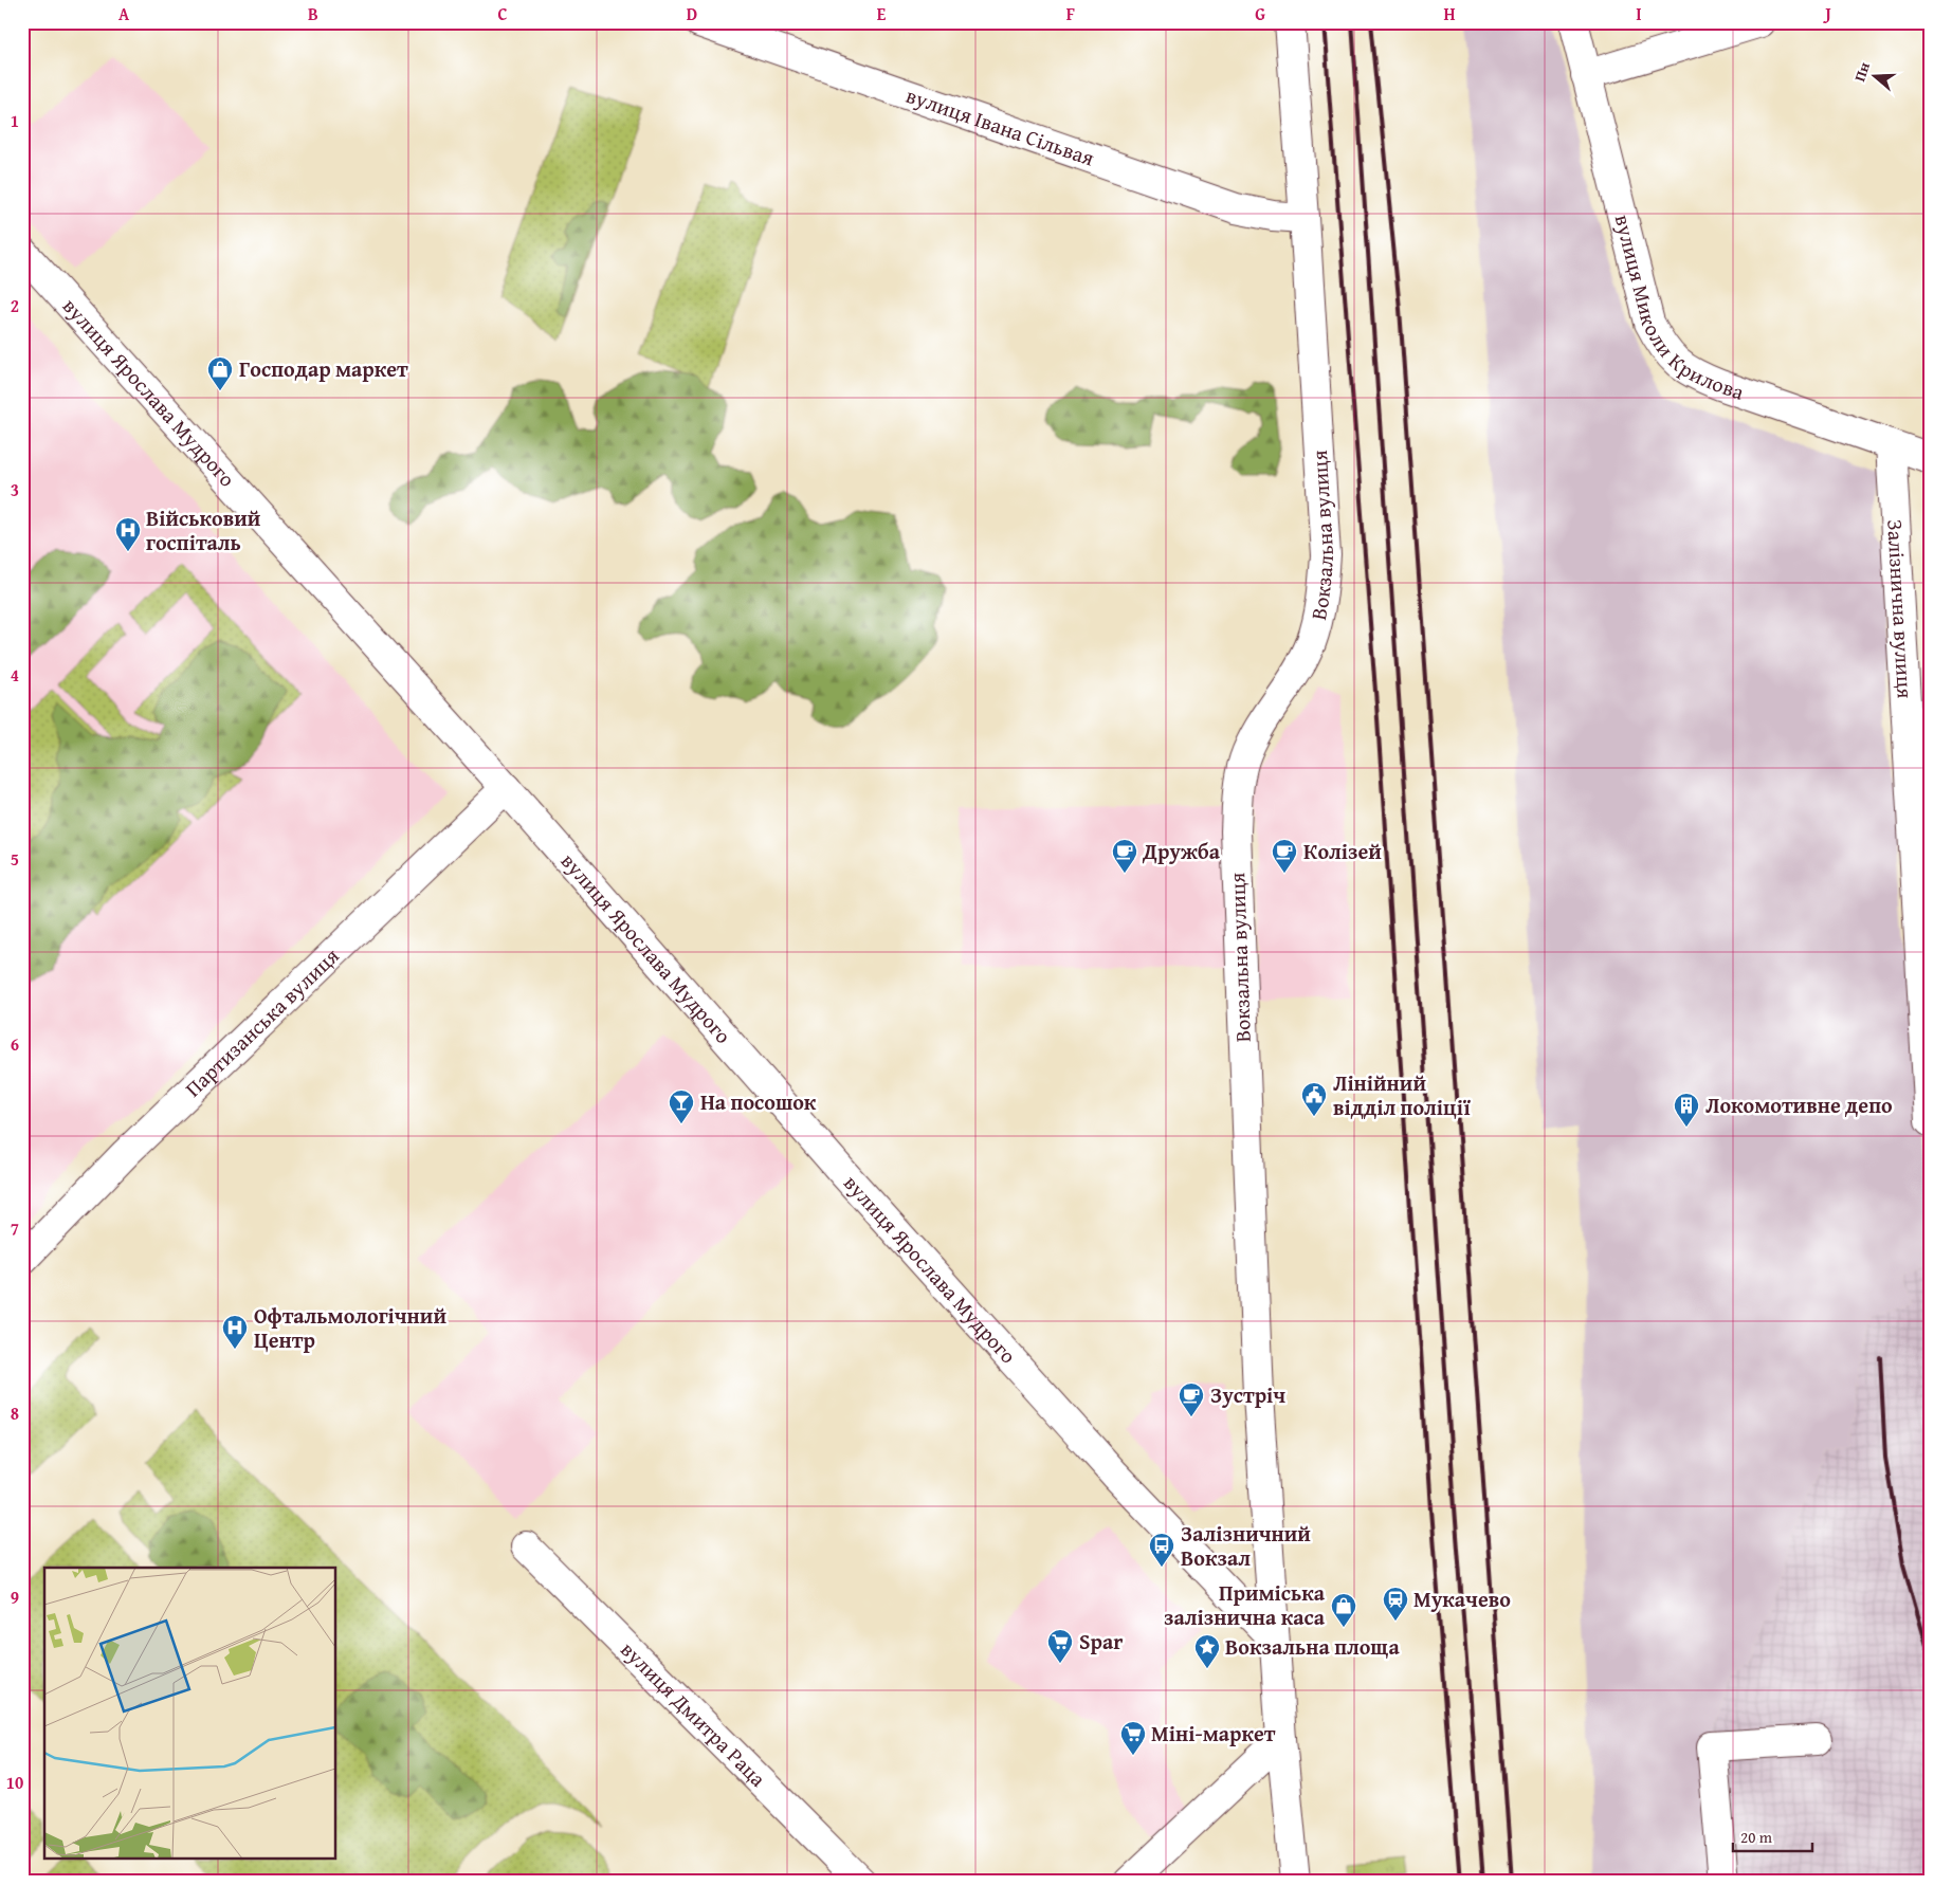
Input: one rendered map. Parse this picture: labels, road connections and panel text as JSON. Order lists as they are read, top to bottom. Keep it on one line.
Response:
{"streets":{"street":["вулиця Івана Сільвая","вулиця Миколи Крилова","вулиця Ярослава Мудрого","Вокзальна вулиця","Залізнична вулиця","Партизанська вулиця","вулиця Дмитра Раца"]},"crossings":[["вулиця Івана Сільвая","Вокзальна вулиця"],["вулиця Миколи Крилова","Залізнична вулиця"],["вулиця Ярослава Мудрого","Вокзальна вулиця"],["вулиця Ярослава Мудрого","Партизанська вулиця"]],"places":{"shop":["Господар маркет","Приміська залізнична каса"],"hospital":["Військовий госпіталь","Офтальмологічний Центр"],"cafe":["Дружба","Колізей","Зустріч"],"public building":["Лінійний відділ поліції"],"bar":["На посошок"],"building":["Локомотивне депо"],"bus stop":["Залізничний Вокзал"],"station":["Мукачево"],"supermarket":["Spar","Міні-маркет"],"place":["Вокзальна площа"]},"scale_bar":"20 m","north":"left","grid":{"columns":["A","B","C","D","E","F","G","H","I","J"],"rows":["1","2","3","4","5","6","7","8","9","10"]}}
